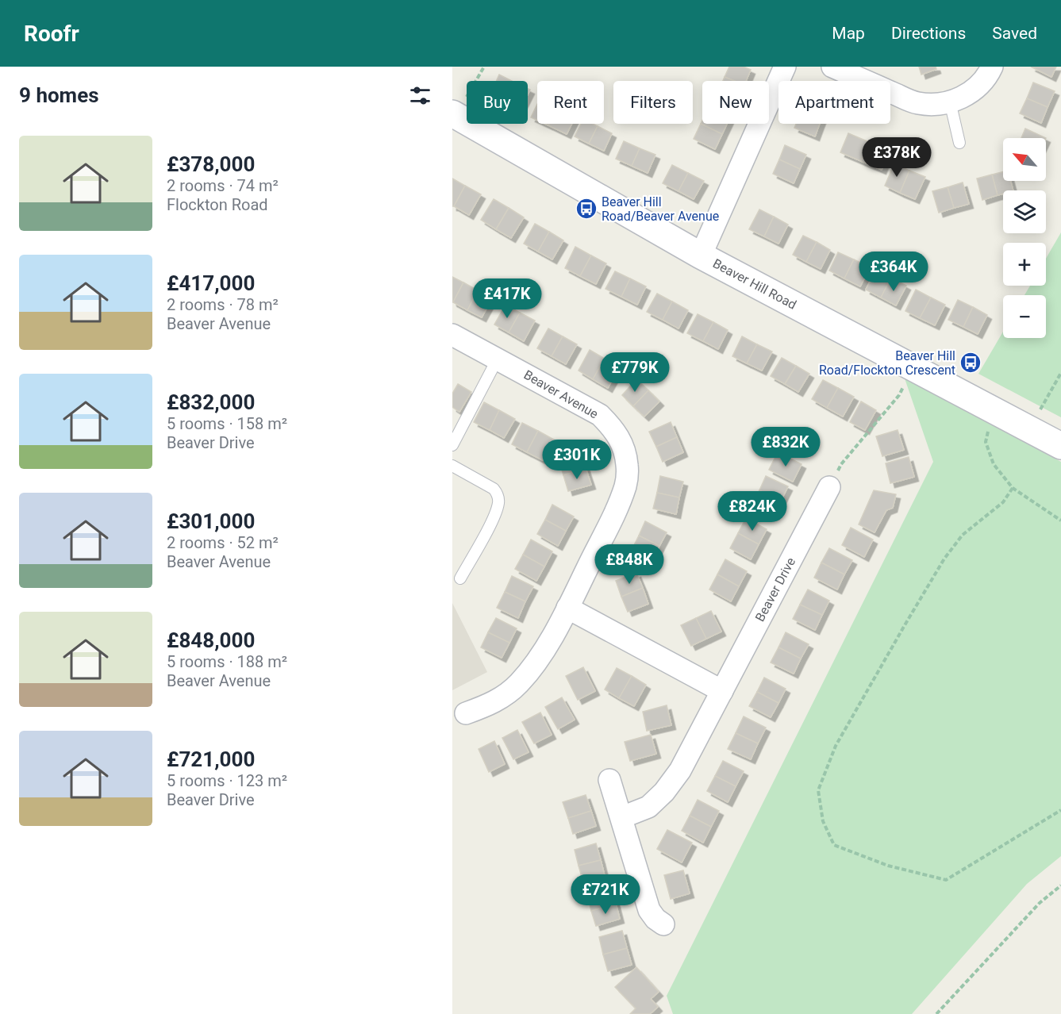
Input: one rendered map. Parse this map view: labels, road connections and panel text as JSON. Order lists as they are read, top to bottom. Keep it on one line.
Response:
{"streets":{"main road":["Beaver Hill Road"],"street":["Beaver Avenue","Beaver Drive"]},"places":{"bus stop":["Beaver Hill Road/Beaver Avenue","Beaver Hill Road/Flockton Crescent"]},"north":"top left","page":{"header":"Roofr","nav":["Map","Directions","Saved"],"heading":"9 homes","chip":["Buy","Rent","Filters","New","Apartment"],"list":[{"name":"£378,000","note":"2 rooms · 74 m² · Flockton Road"},{"name":"£417,000","note":"2 rooms · 78 m² · Beaver Avenue"},{"name":"£832,000","note":"5 rooms · 158 m² · Beaver Drive"},{"name":"£301,000","note":"2 rooms · 52 m² · Beaver Avenue"},{"name":"£848,000","note":"5 rooms · 188 m² · Beaver Avenue"},{"name":"£721,000","note":"5 rooms · 123 m² · Beaver Drive"}],"price":["£378K","£364K","£417K","£779K","£832K","£301K","£824K","£848K","£721K"],"map_buttons":["+","−"]}}
